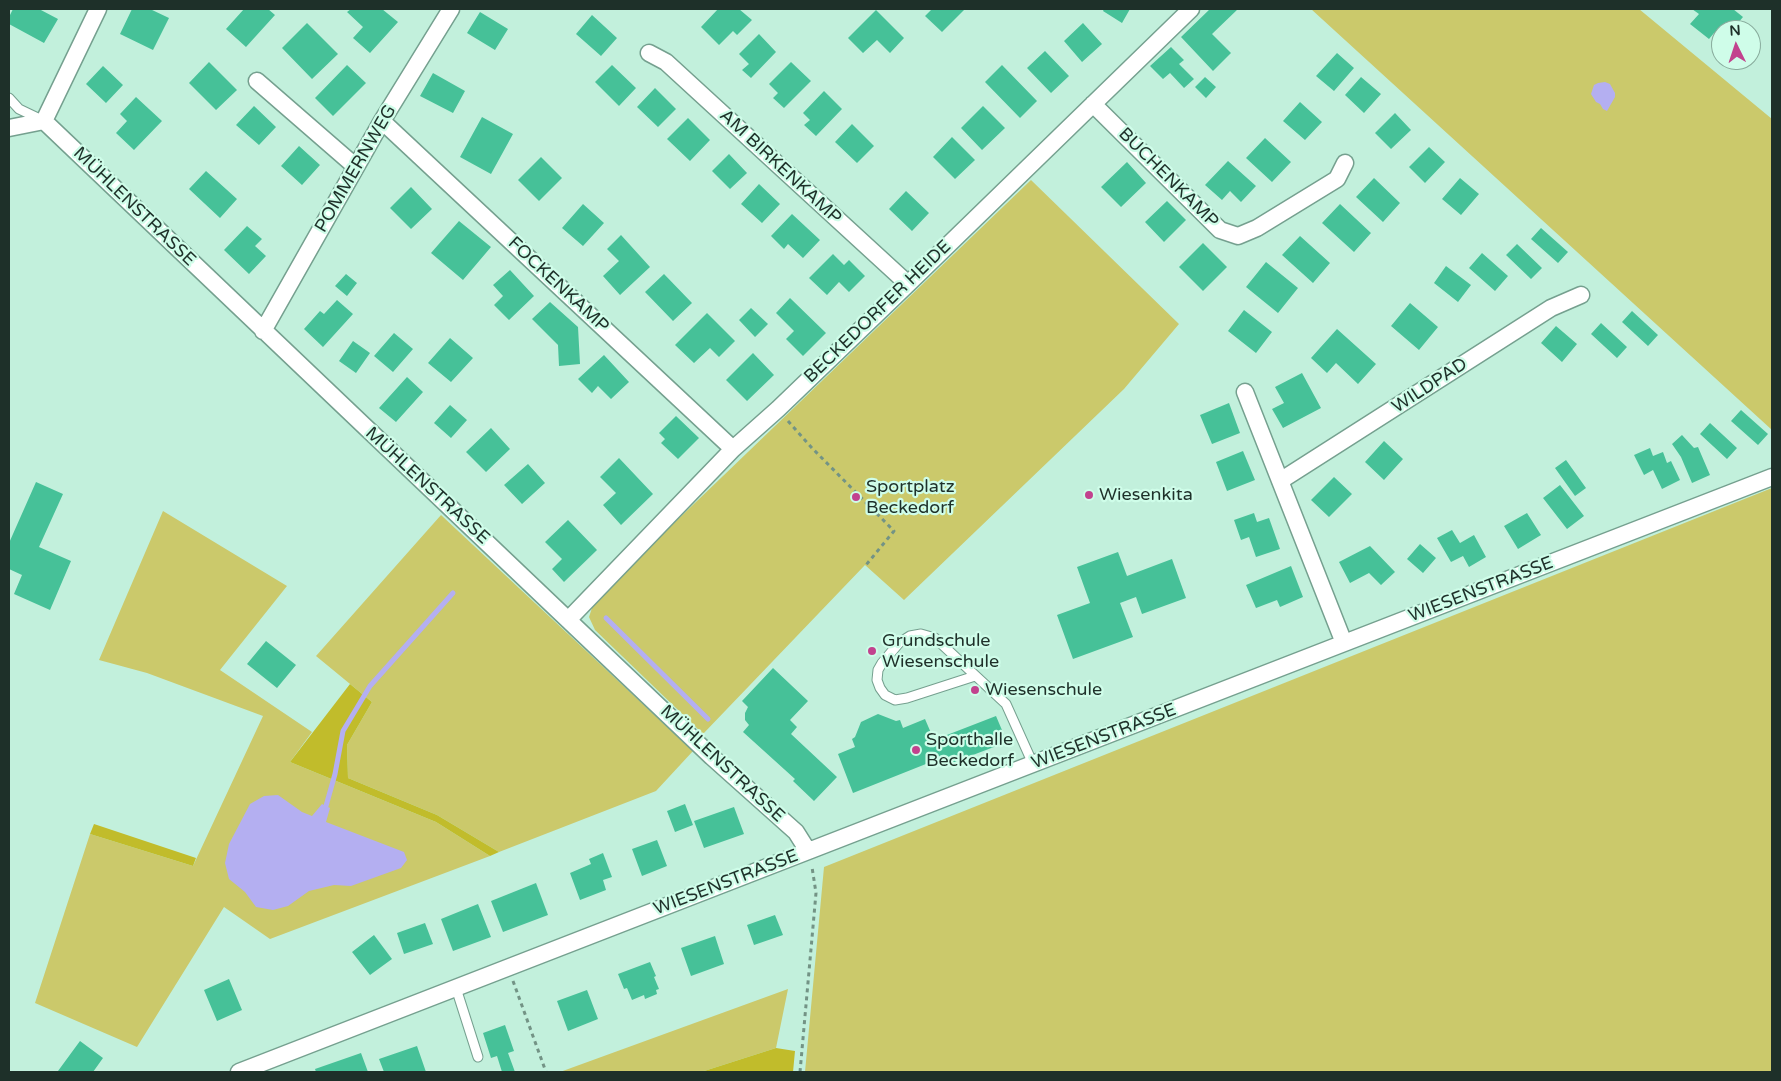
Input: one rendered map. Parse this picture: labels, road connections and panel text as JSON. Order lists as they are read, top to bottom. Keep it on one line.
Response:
{"streets":{"street":["AM BIRKENKAMP","POMMERNWEG","BUCHENKAMP","MÜHLENSTRASSE","FOCKENKAMP","BECKEDORFER HEIDE","WILDPAD","WIESENSTRASSE"]},"crossings":[["AM BIRKENKAMP","BECKEDORFER HEIDE"],["POMMERNWEG","MÜHLENSTRASSE"],["POMMERNWEG","FOCKENKAMP"],["BUCHENKAMP","BECKEDORFER HEIDE"],["MÜHLENSTRASSE","BECKEDORFER HEIDE"],["MÜHLENSTRASSE","WIESENSTRASSE"],["FOCKENKAMP","BECKEDORFER HEIDE"]],"places":["Wiesenkita","Sportplatz Beckedorf","Grundschule Wiesenschule","Wiesenschule","Sporthalle Beckedorf"],"north":"top"}
